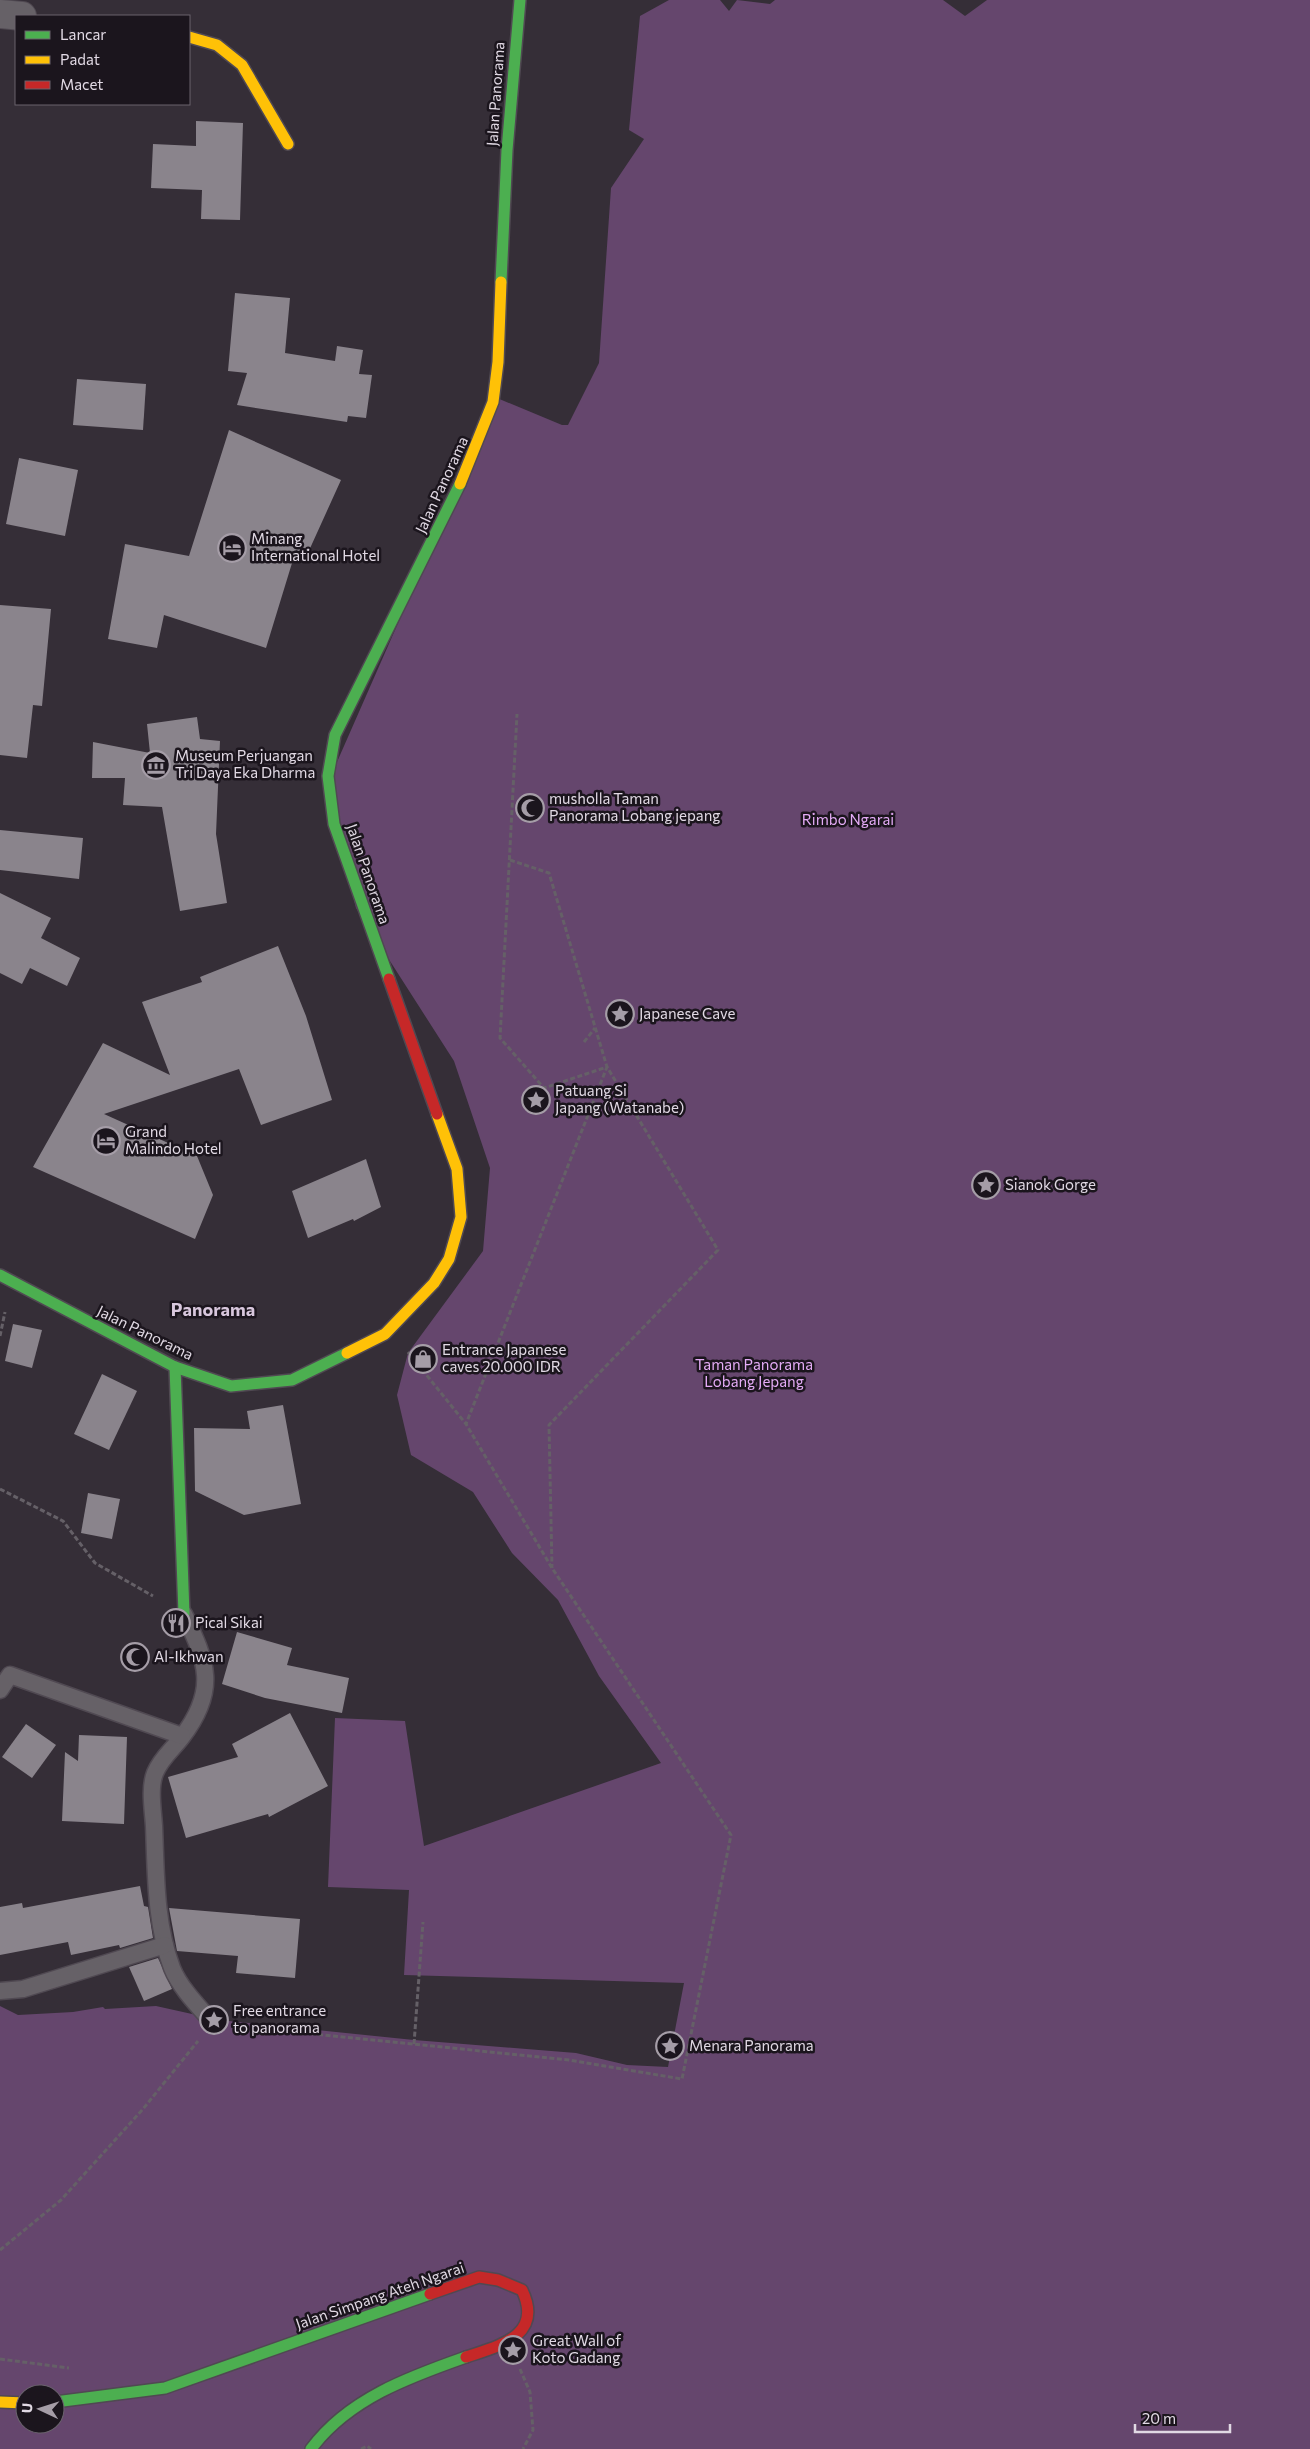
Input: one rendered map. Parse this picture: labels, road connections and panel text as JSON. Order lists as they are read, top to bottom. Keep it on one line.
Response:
{"streets":{"main road":["Jalan Panorama","Jalan Simpang Ateh Ngarai"]},"districts":["Panorama"],"parks":["Rimbo Ngarai","Taman Panorama Lobang Jepang"],"places":{"hotel":["Minang International Hotel","Grand Malindo Hotel"],"museum":["Museum Perjuangan Tri Daya Eka Dharma"],"mosque":["musholla Taman Panorama Lobang jepang","Al-Ikhwan"],"place":["Japanese Cave","Patuang Si Japang (Watanabe)","Sianok Gorge","Free entrance to panorama","Menara Panorama","Great Wall of Koto Gadang"],"shop":["Entrance Japanese caves 20.000 IDR"],"restaurant":["Pical Sikai"]},"legend":["Lancar","Padat","Macet"],"scale_bar":"20 m","north":"left"}
